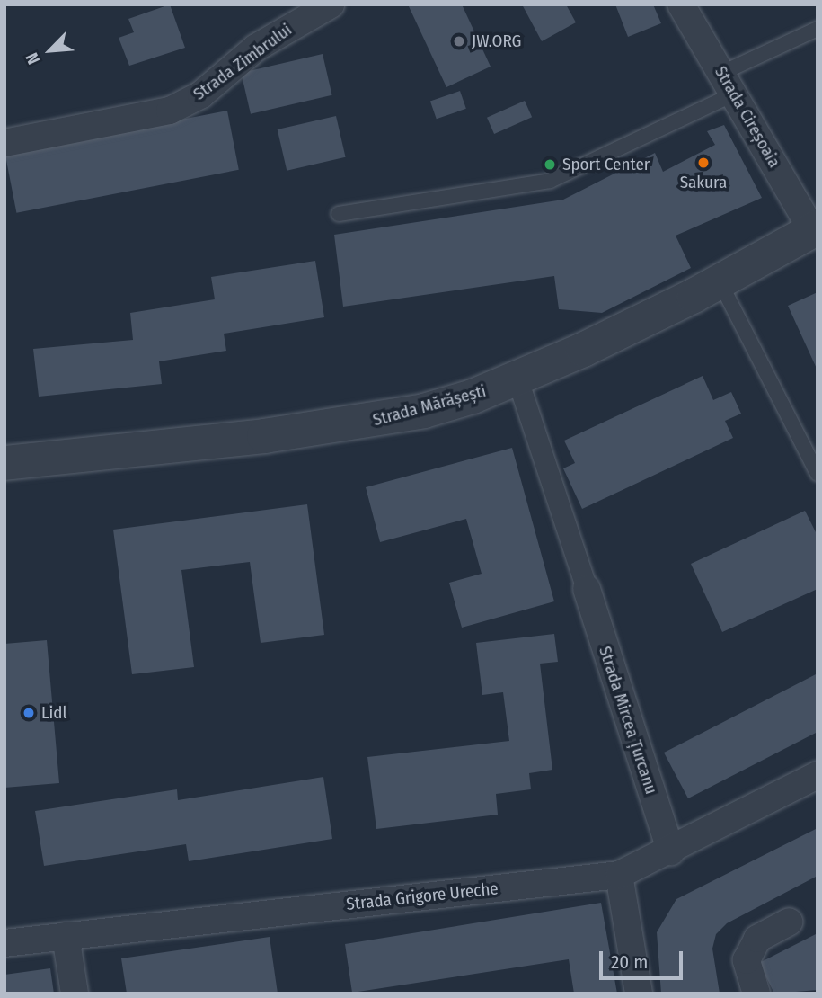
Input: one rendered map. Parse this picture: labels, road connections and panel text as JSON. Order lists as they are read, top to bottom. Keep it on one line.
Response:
{"streets":{"street":["Strada Zimbrului","Strada Cireșoaia","Strada Mărășești","Strada Mircea Țurcanu","Strada Grigore Ureche"]},"crossings":[["Strada Cireșoaia","Strada Mărășești"],["Strada Mircea Țurcanu","Strada Grigore Ureche"]],"places":["JW.ORG","Sakura","Sport Center","Lidl"],"scale_bar":"20 m","north":"bottom left"}
